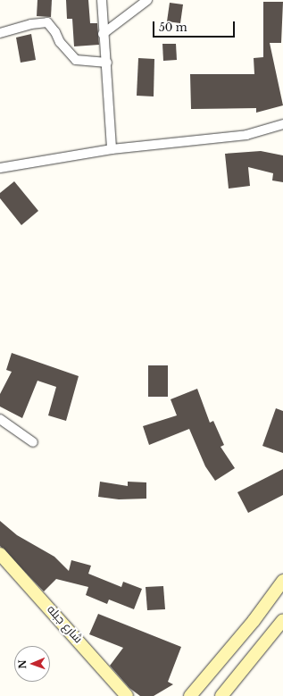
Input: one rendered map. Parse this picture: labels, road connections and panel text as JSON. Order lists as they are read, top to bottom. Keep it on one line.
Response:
{"streets":{"street":["شارع جبله"]},"scale_bar":"50 m","north":"left"}
